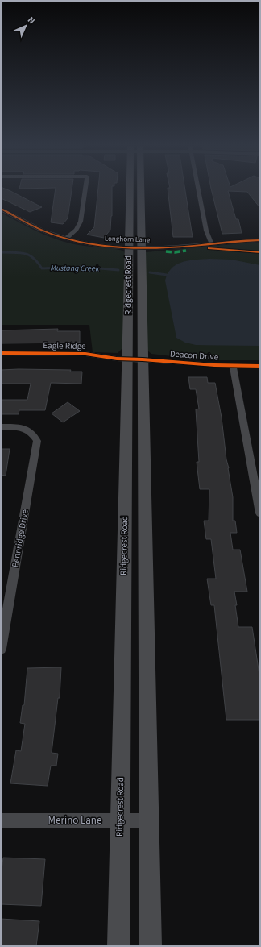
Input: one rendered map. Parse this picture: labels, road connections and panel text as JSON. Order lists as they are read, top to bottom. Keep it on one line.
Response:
{"streets":{"main road":["Ridgecrest Road"],"street":["Longhorn Lane","Eagle Ridge","Deacon Drive","Pennridge Drive","Merino Lane"]},"crossings":[["Longhorn Lane","Ridgecrest Road"],["Ridgecrest Road","Eagle Ridge"],["Ridgecrest Road","Deacon Drive"],["Ridgecrest Road","Merino Lane"],["Eagle Ridge","Deacon Drive"]],"water":["Mustang Creek"],"north":"top right"}
